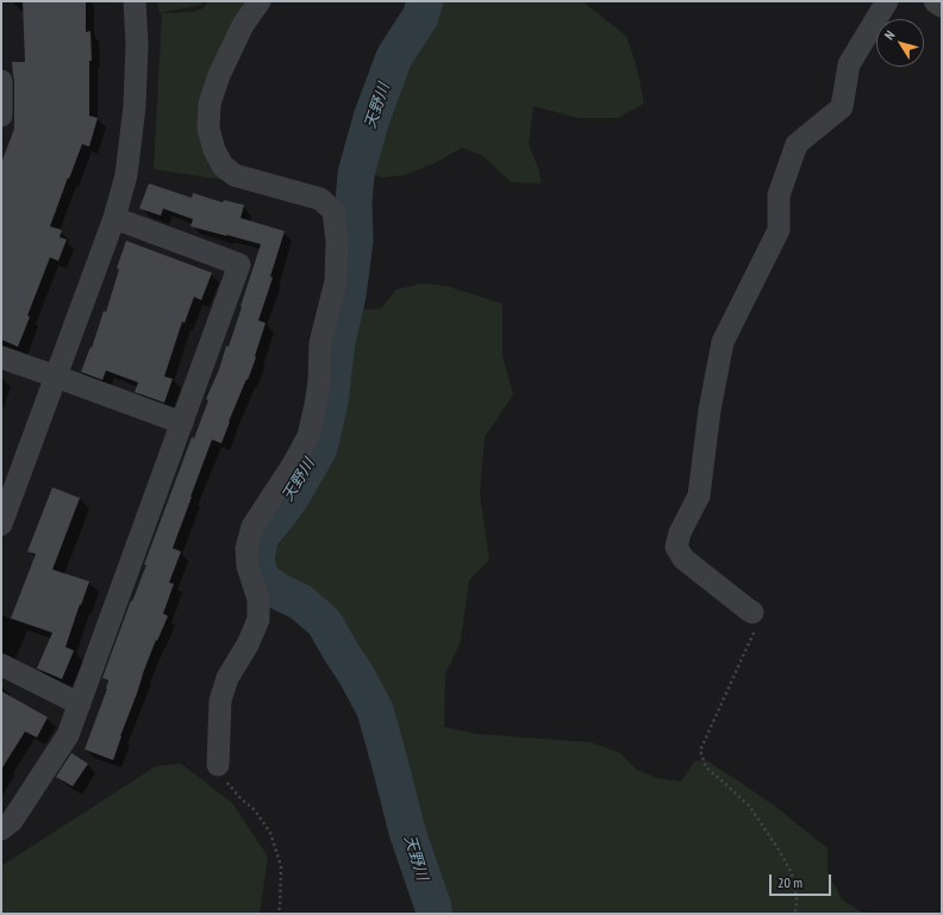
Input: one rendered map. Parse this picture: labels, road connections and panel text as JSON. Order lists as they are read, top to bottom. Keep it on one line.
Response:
{"water":["天野川"],"scale_bar":"20 m","north":"top left"}
